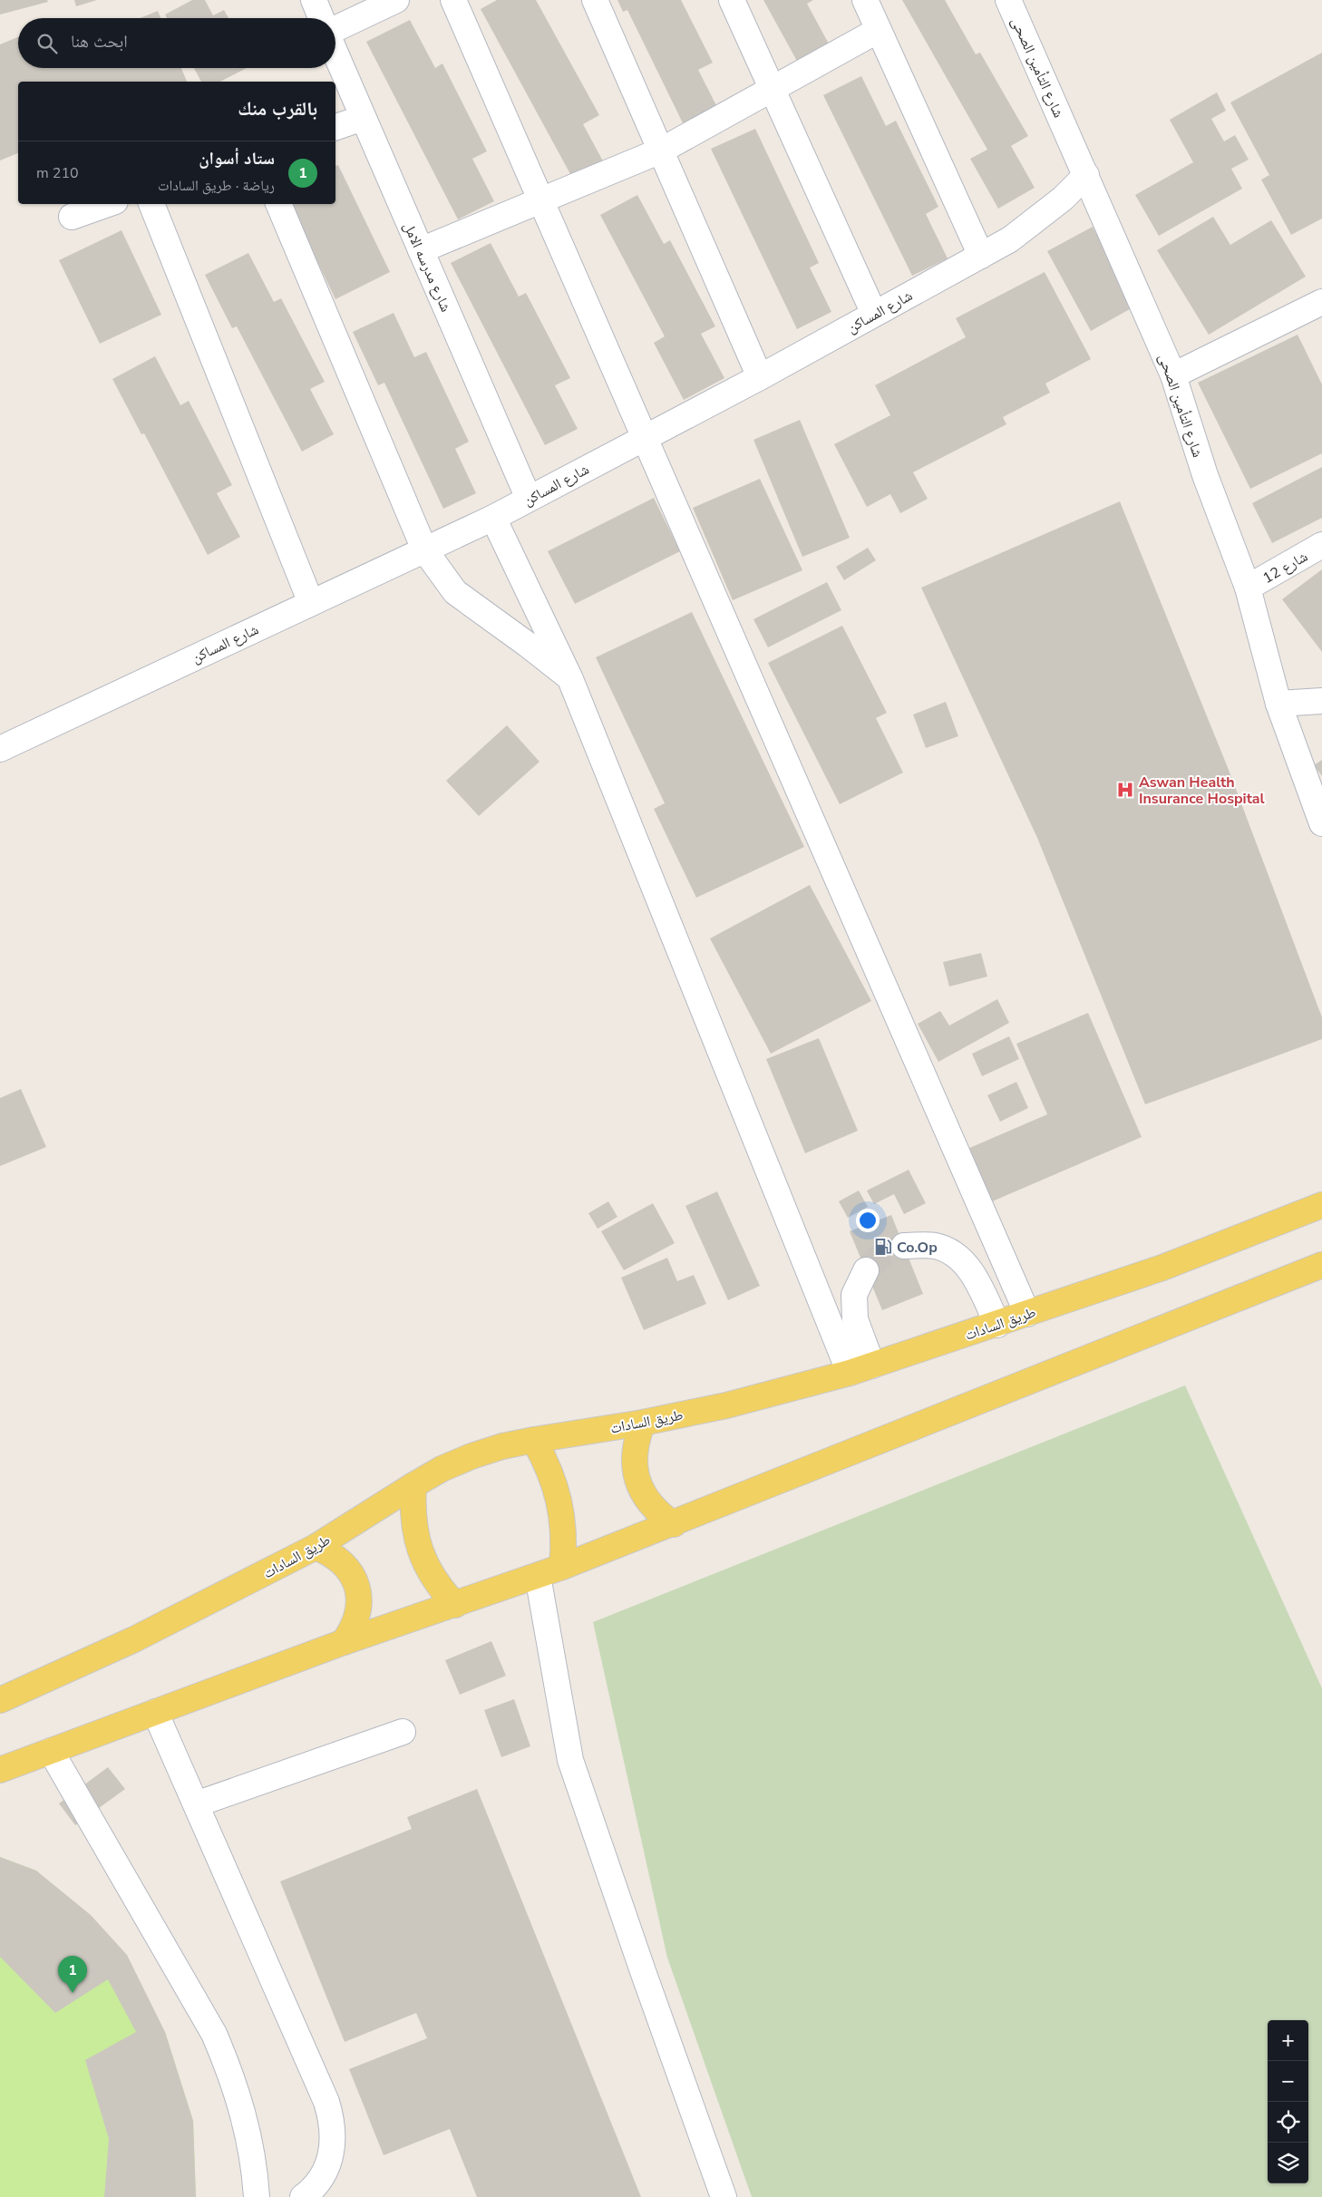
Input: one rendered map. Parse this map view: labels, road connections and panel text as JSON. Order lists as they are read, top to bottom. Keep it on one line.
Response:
{"streets":{"main road":["طريق السادات"],"street":["شارع التأمين الصحى","شارع مدرسه الامل","شارع المساكن","شارع 12"]},"crossings":[["شارع التأمين الصحى","شارع المساكن"],["شارع التأمين الصحى","شارع 12"],["شارع مدرسه الامل","شارع المساكن"]],"places":{"hospital":["Aswan Health Insurance Hospital"],"fuel station":["Co.Op"]},"page":{"search":"ابحث هنا","heading":"بالقرب منك","list":[{"mark":"1","name":"ستاد أسوان","note":"رياضة · طريق السادات","value":"210 m"}],"pins":"1","map_buttons":["+","−"]}}
